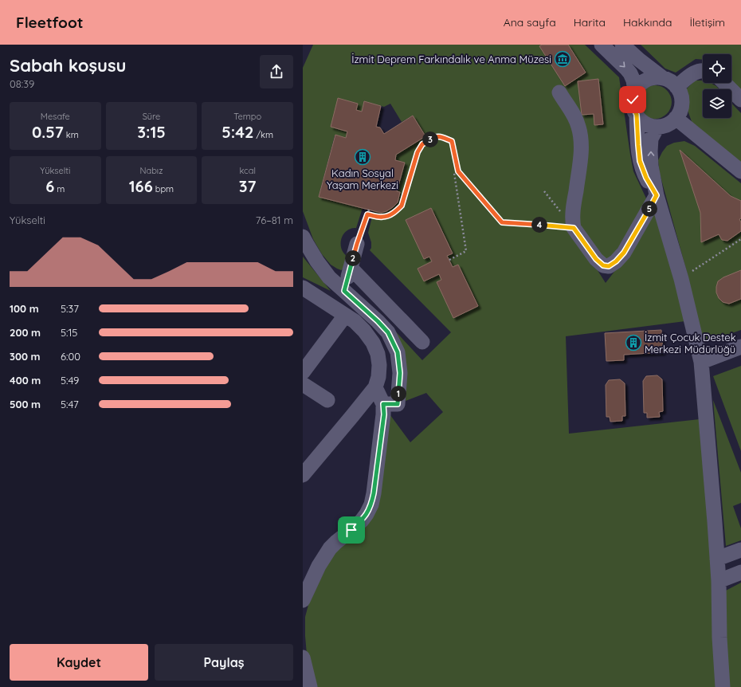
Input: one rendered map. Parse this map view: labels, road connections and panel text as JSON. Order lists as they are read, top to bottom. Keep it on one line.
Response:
{"places":{"museum":["İzmit Deprem Farkındalık ve Anma Müzesi"],"building":["Kadın Sosyal Yaşam Merkezi","İzmit Çocuk Destek Merkezi Müdürlüğü"]},"page":{"header":"Fleetfoot","nav":["Ana sayfa","Harita","Hakkında","İletişim"],"heading":["Sabah koşusu","08:39"],"stats":[["Mesafe","0.57 km"],["Süre","3:15"],["Tempo","5:42 /km"],["Yükselti","6 m"],["Nabız","166 bpm"],["kcal","37"]],"pins":["3","5","4","2","1"],"chart":["Yükselti","76–81 m"],"list":[{"name":"100 m","note":"5:37"},{"name":"200 m","note":"5:15"},{"name":"300 m","note":"6:00"},{"name":"400 m","note":"5:49"},{"name":"500 m","note":"5:47"}],"buttons":["Kaydet","Paylaş"]}}
